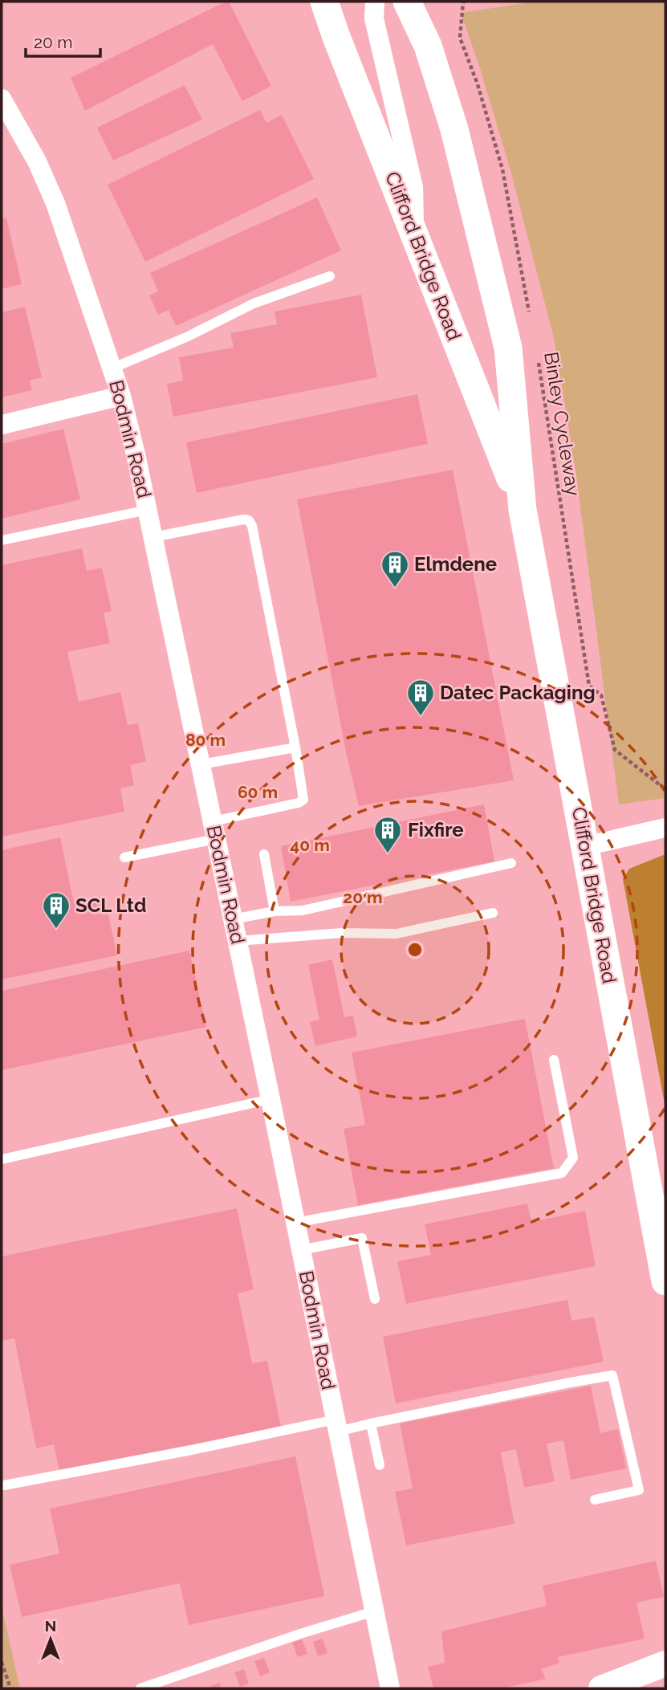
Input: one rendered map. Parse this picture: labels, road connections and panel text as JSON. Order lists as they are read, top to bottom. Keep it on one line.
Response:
{"streets":{"main road":["Clifford Bridge Road"],"street":["Bodmin Road"],"path":["Binley Cycleway"]},"places":{"building":["Elmdene","Datec Packaging","Fixfire","SCL Ltd"]},"scale_bar":"20 m","north":"top","rings":["80 m","60 m","40 m","20 m"]}
